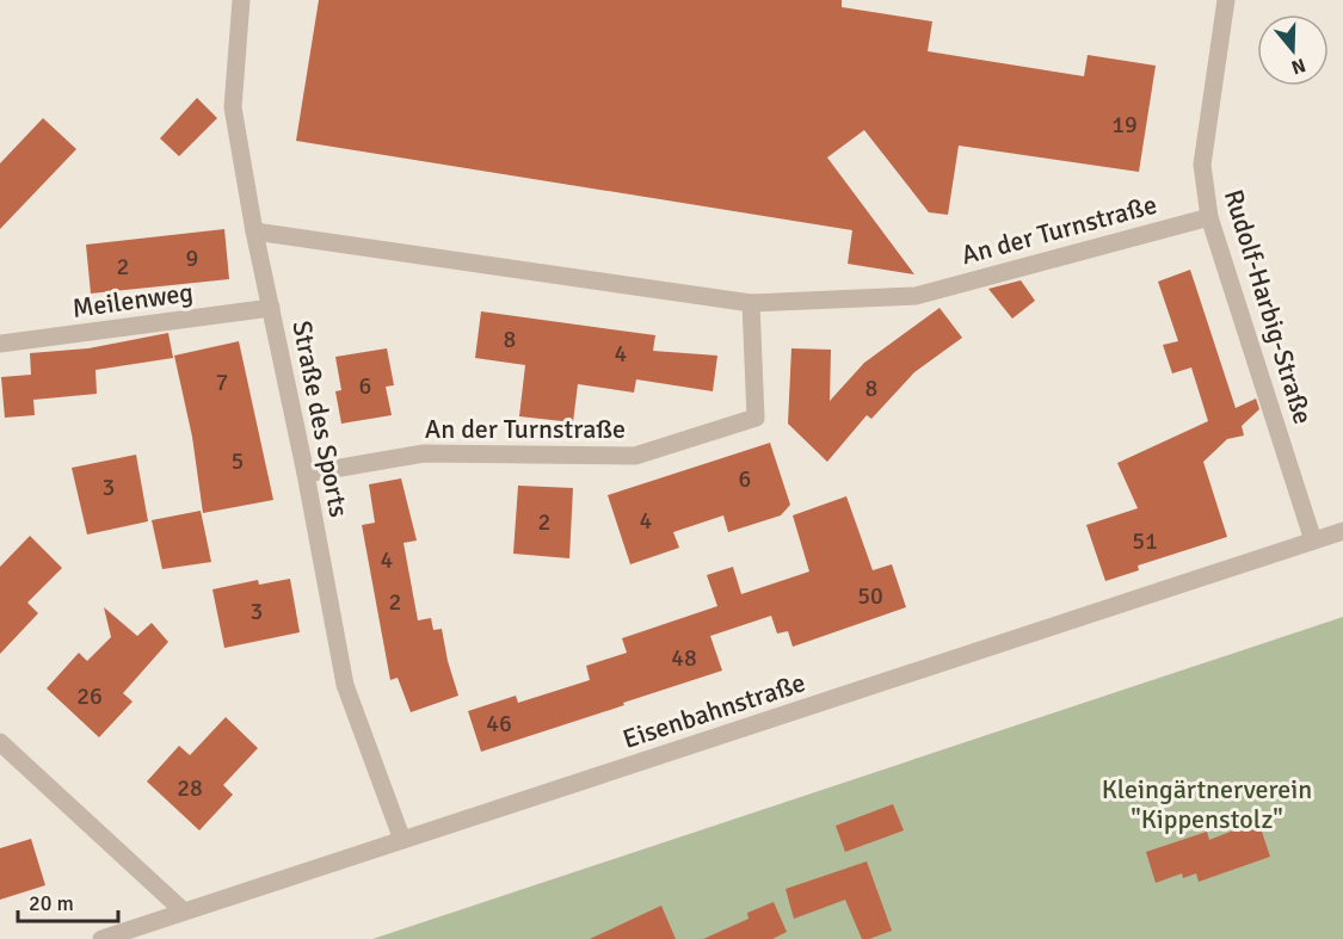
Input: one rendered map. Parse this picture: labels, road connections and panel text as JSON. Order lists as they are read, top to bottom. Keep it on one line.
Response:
{"streets":{"street":["An der Turnstraße","Meilenweg","Rudolf-Harbig-Straße","Straße des Sports","Eisenbahnstraße"]},"crossings":[["An der Turnstraße","Rudolf-Harbig-Straße"],["An der Turnstraße","Straße des Sports"],["Meilenweg","Straße des Sports"],["Rudolf-Harbig-Straße","Eisenbahnstraße"],["Straße des Sports","Eisenbahnstraße"]],"parks":["Kleingärtnerverein \"Kippenstolz\""],"house_numbers":["19","9","2","8","4","7","6","8","5","6","3","4","2","51","4","50","2","3","48","26","46","28"],"scale_bar":"20 m","north":"bottom"}
